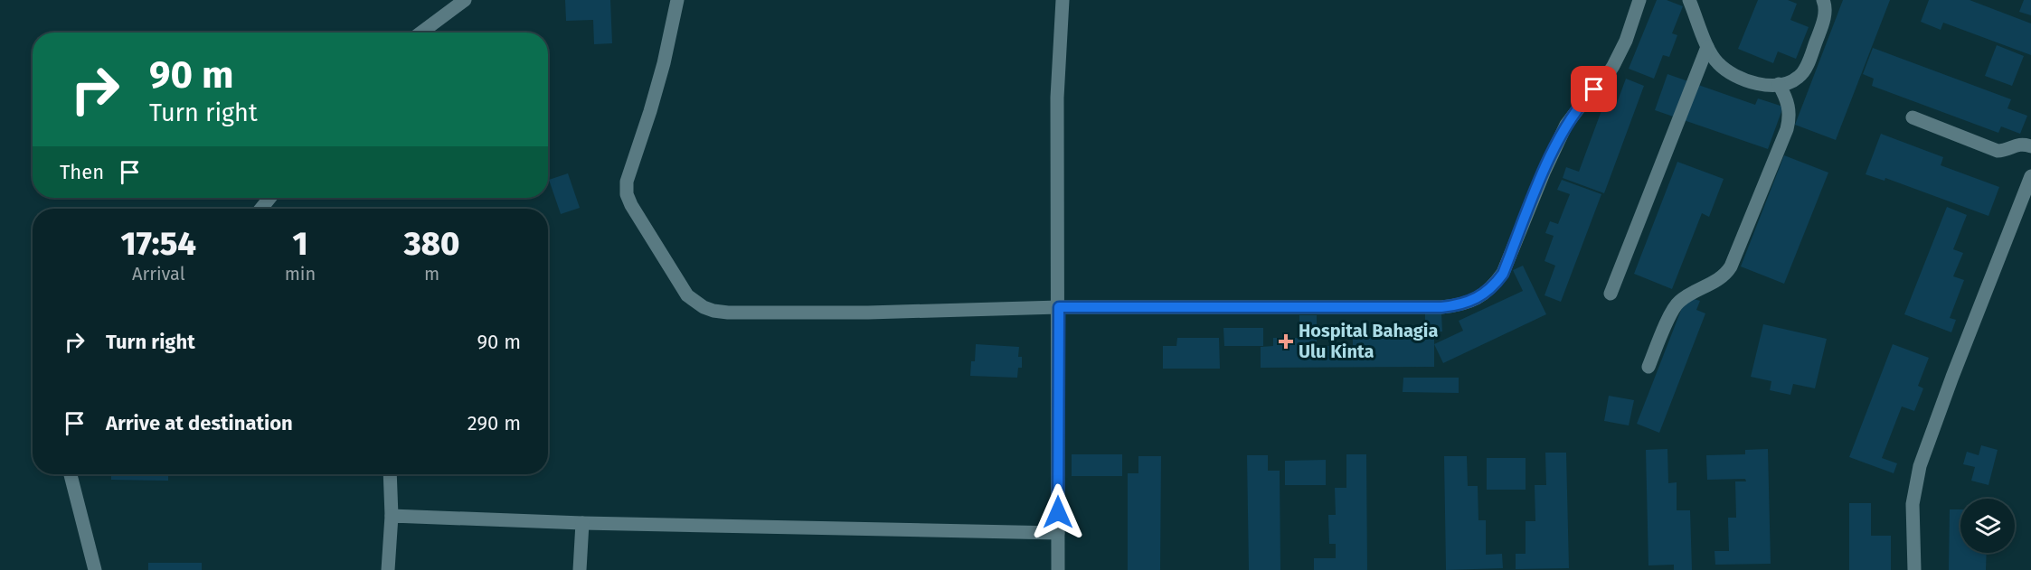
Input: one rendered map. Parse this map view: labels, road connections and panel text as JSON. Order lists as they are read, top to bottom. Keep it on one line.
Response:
{"places":{"health":["Hospital Bahagia Ulu Kinta"]},"page":{"turn":["90 m","Turn right"],"then":"Then","eta":["17:54","Arrival","1","min","380","m"],"list":[{"name":"Turn right","value":"90 m"},{"name":"Arrive at destination","value":"290 m"}]}}
